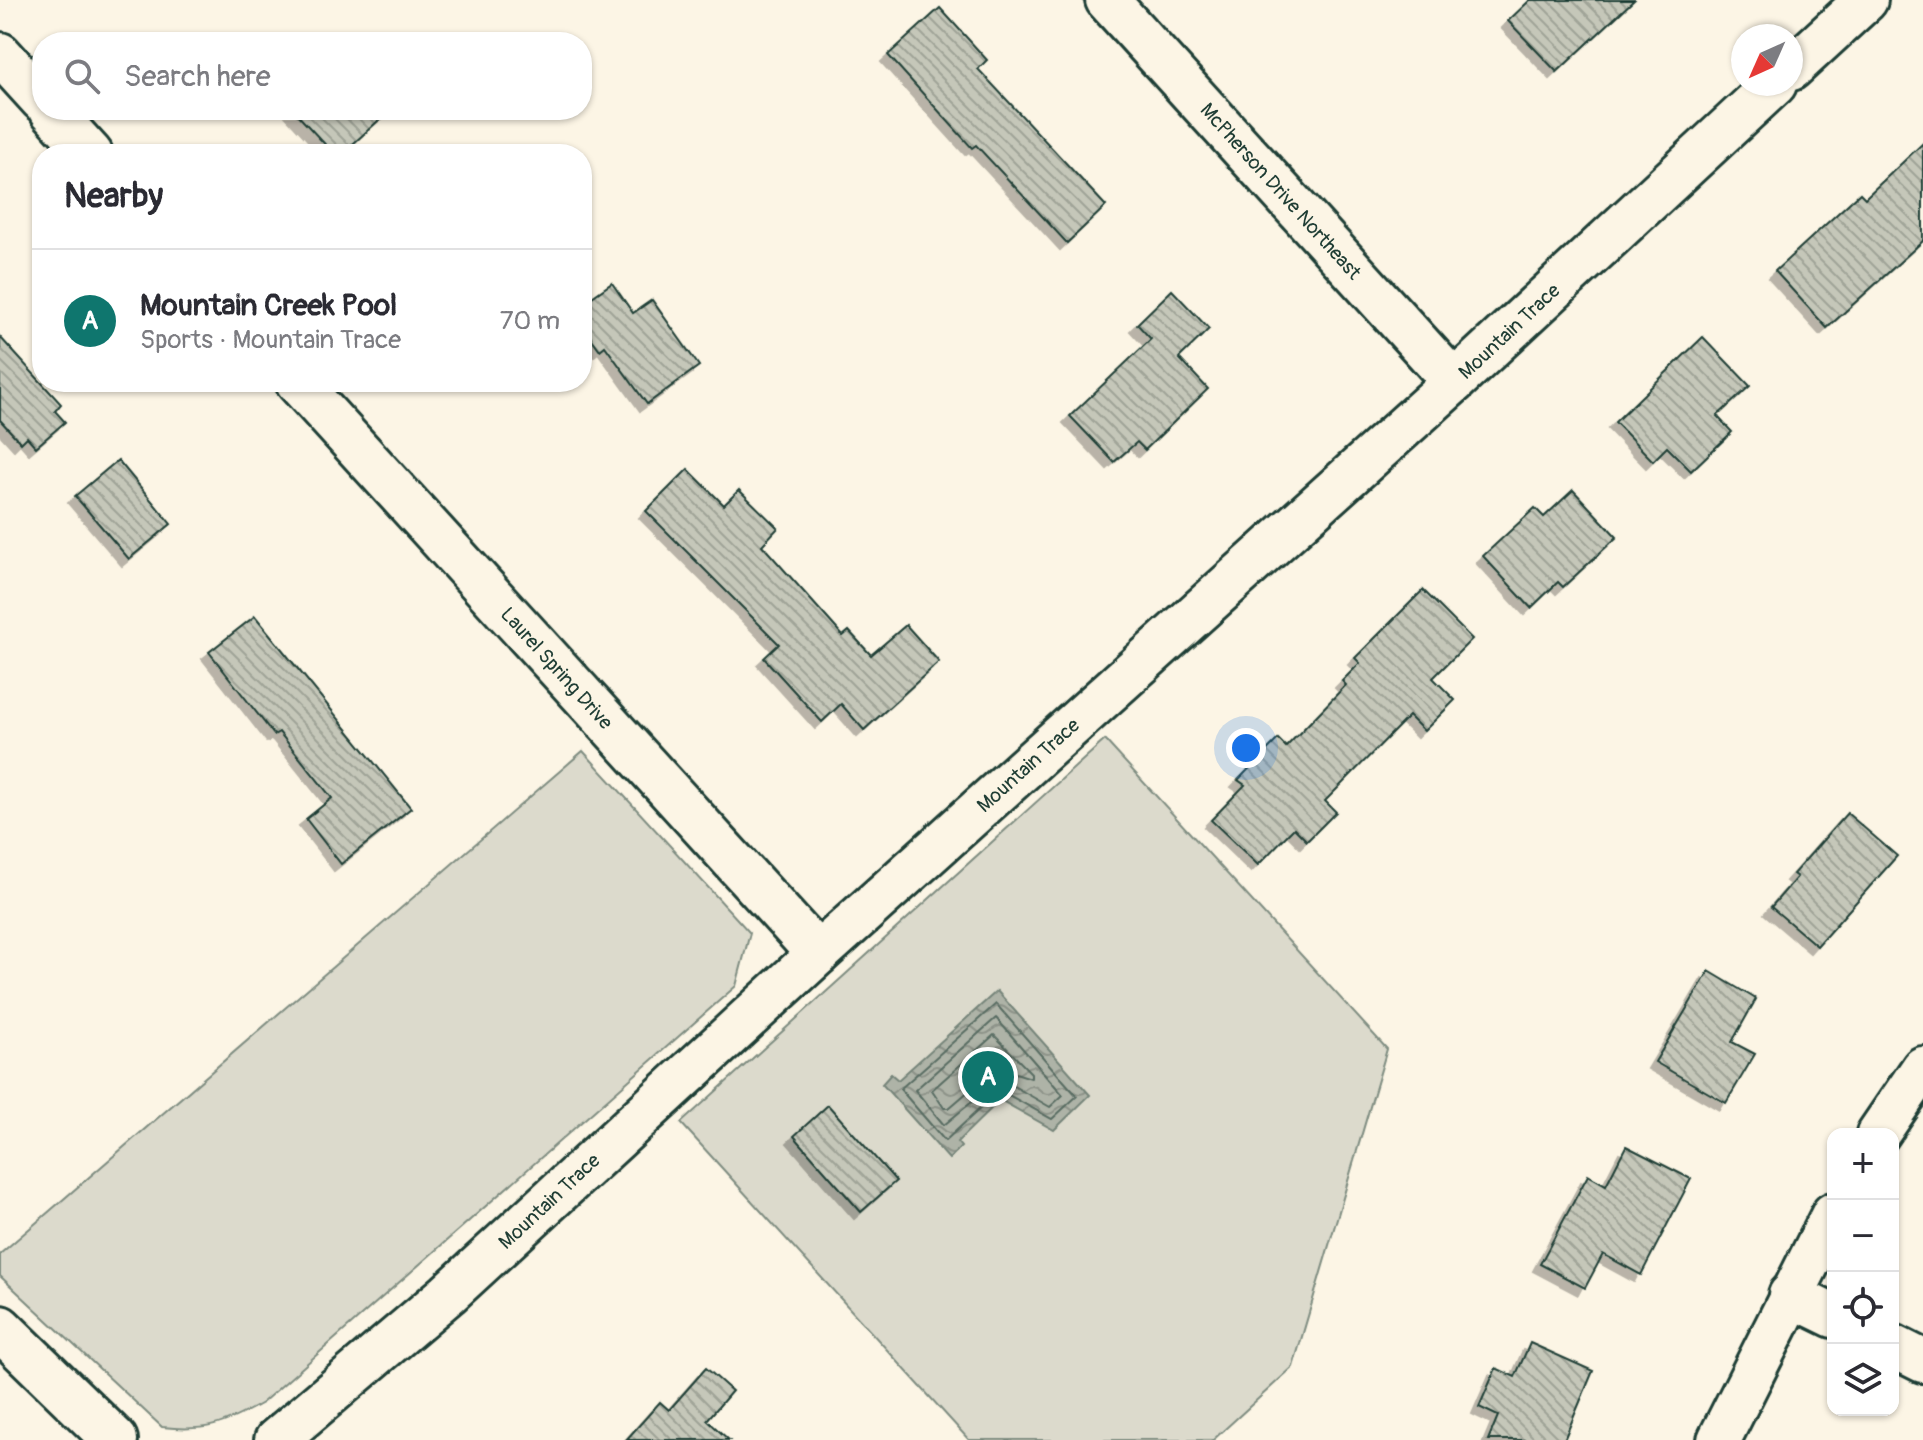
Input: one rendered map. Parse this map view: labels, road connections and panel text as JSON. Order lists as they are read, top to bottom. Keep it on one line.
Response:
{"streets":{"street":["McPherson Drive Northeast","Mountain Trace","Laurel Spring Drive"]},"crossings":[["McPherson Drive Northeast","Mountain Trace"],["Mountain Trace","Laurel Spring Drive"]],"north":"bottom left","page":{"search":"Search here","heading":"Nearby","list":[{"mark":"A","name":"Mountain Creek Pool","note":"Sports · Mountain Trace","value":"70 m"}],"pins":"A","map_buttons":["+","−"]}}
